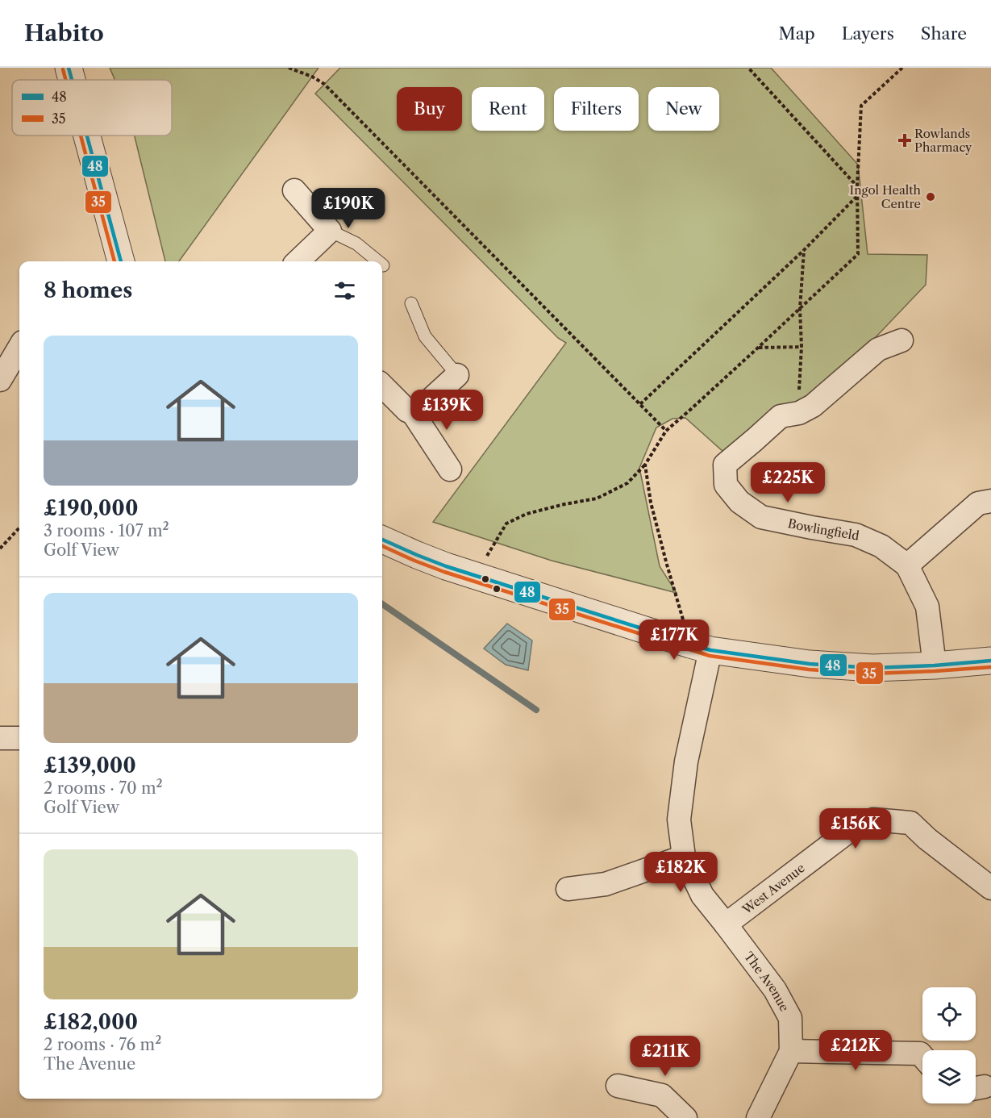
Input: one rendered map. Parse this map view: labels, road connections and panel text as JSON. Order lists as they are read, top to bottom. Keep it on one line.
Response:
{"streets":{"street":["Bowlingfield","West Avenue","The Avenue"]},"crossings":[["West Avenue","The Avenue"]],"places":{"health":["Rowlands Pharmacy"],"other":["Ingol Health Centre"]},"lines":["transit line 48","transit line 35"],"legend":["48","35"],"page":{"header":"Habito","nav":["Map","Layers","Share"],"chip":["Buy","Rent","Filters","New"],"price":["£190K","£139K","£225K","£177K","£156K","£182K","£212K","£211K"],"heading":"8 homes","list":[{"name":"£190,000","note":"3 rooms · 107 m² · Golf View"},{"name":"£139,000","note":"2 rooms · 70 m² · Golf View"},{"name":"£182,000","note":"2 rooms · 76 m² · The Avenue"}]}}
